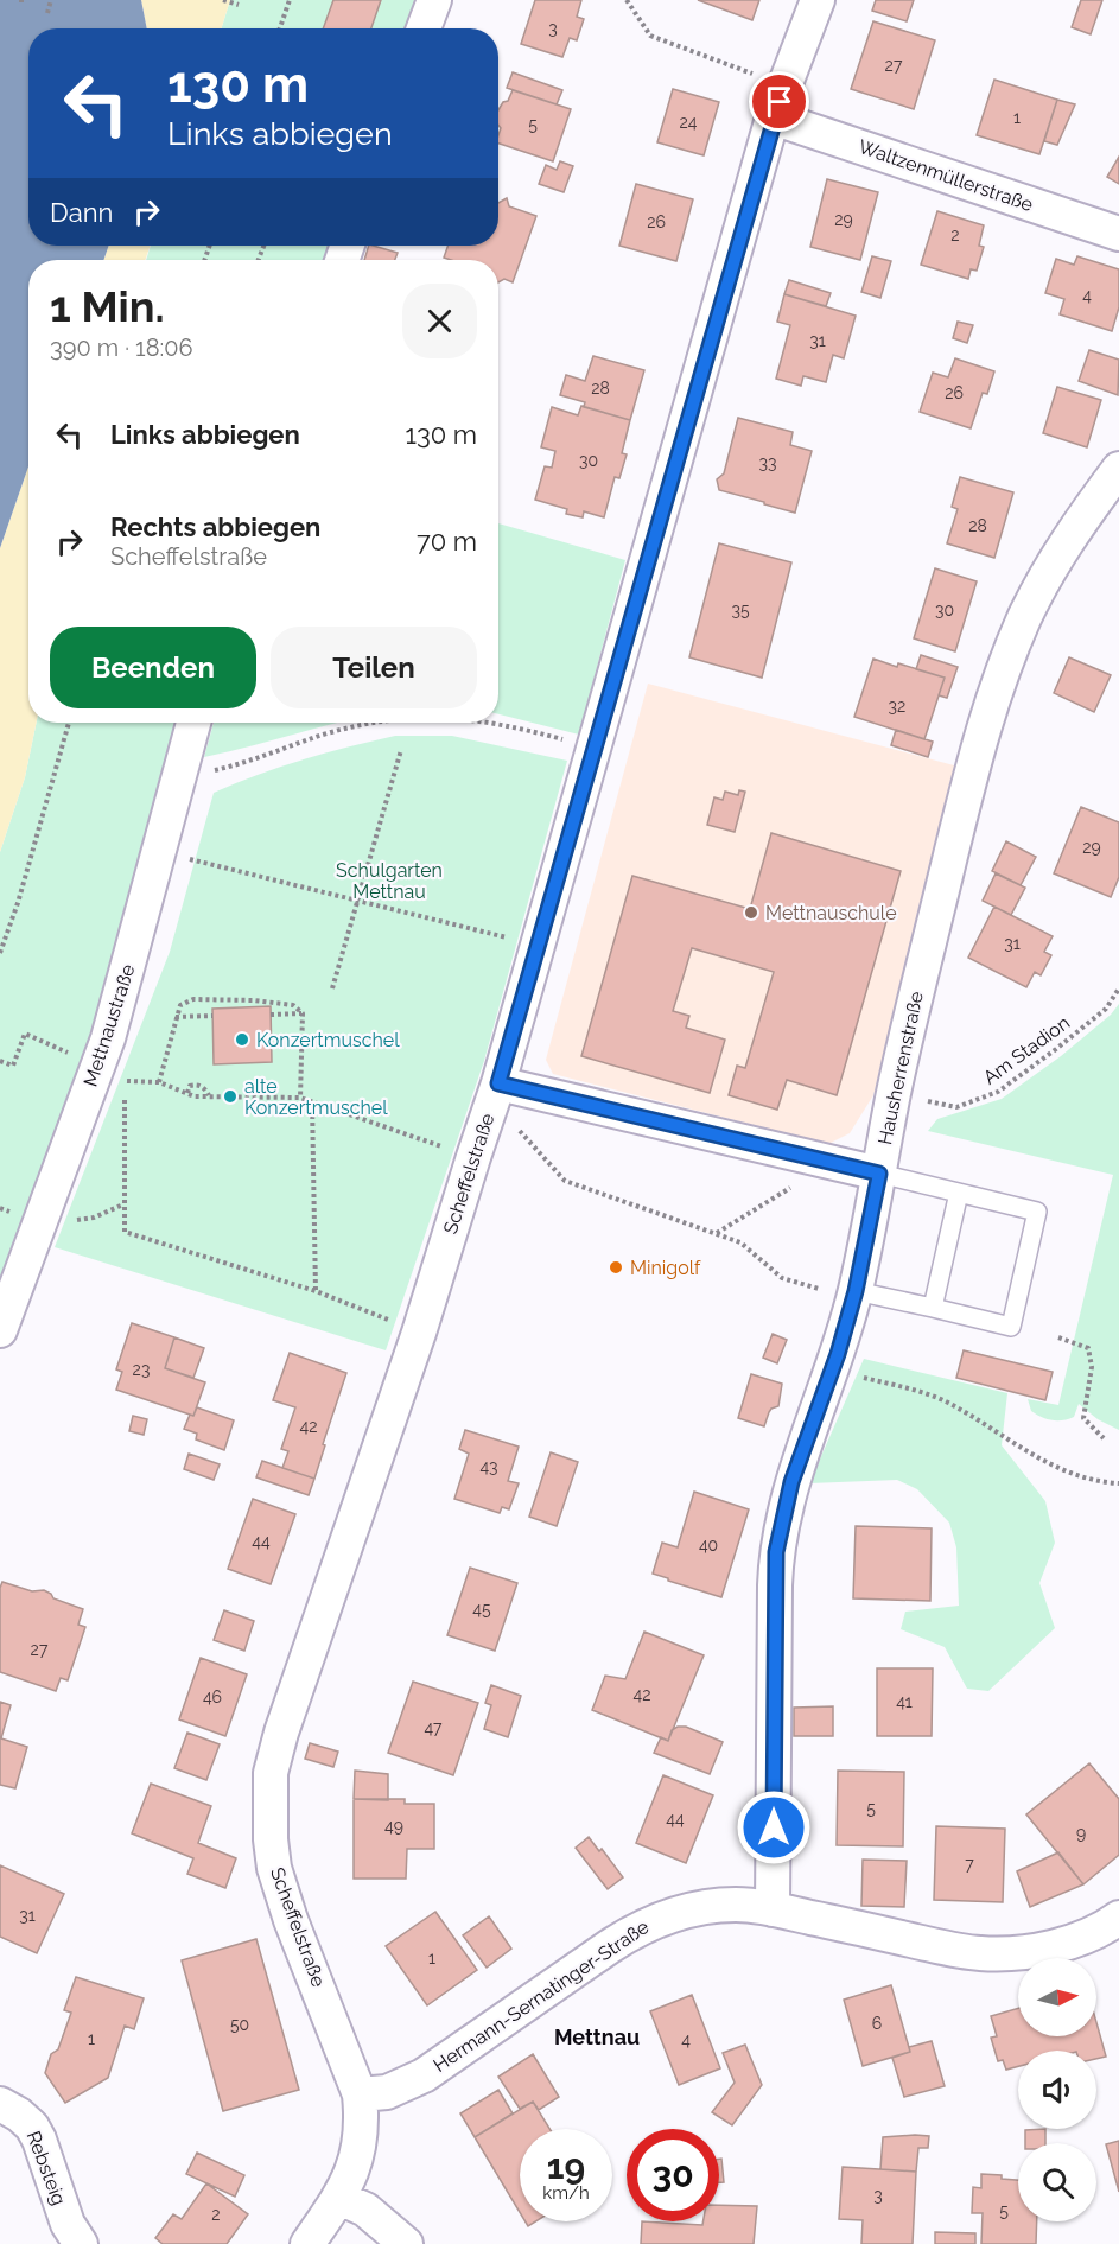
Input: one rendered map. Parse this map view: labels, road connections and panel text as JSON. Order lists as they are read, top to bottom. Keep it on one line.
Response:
{"streets":{"street":["Waltzenmüllerstraße","Mettnaustraße","Hausherrenstraße","Scheffelstraße","Hermann-Sernatinger-Straße","Rebsteig"],"path":["Am Stadion"]},"crossings":[["Waltzenmüllerstraße","Scheffelstraße"],["Am Stadion","Hausherrenstraße"],["Hausherrenstraße","Hermann-Sernatinger-Straße"],["Scheffelstraße","Hermann-Sernatinger-Straße"]],"districts":["Mettnau"],"parks":["Schulgarten Mettnau"],"places":["Mettnauschule","Konzertmuschel","alte Konzertmuschel","Minigolf"],"house_numbers":["3","27","1","24","5","29","26","2","4","31","28","26","30","33","28","35","30","32","29","31","23","42","43","44","40","45","27","42","46","41","47","5","44","49","9","7","31","1","6","50","1","4","3","5","2"],"north":"right","page":{"turn":["130 m","Links abbiegen"],"then":"Dann","heading":["1 Min.","390 m · 18:06"],"list":[{"name":"Links abbiegen","value":"130 m"},{"name":"Rechts abbiegen","note":"Scheffelstraße","value":"70 m"}],"buttons":["Beenden","Teilen"],"speed":"19 km/h","limit":"30"}}
